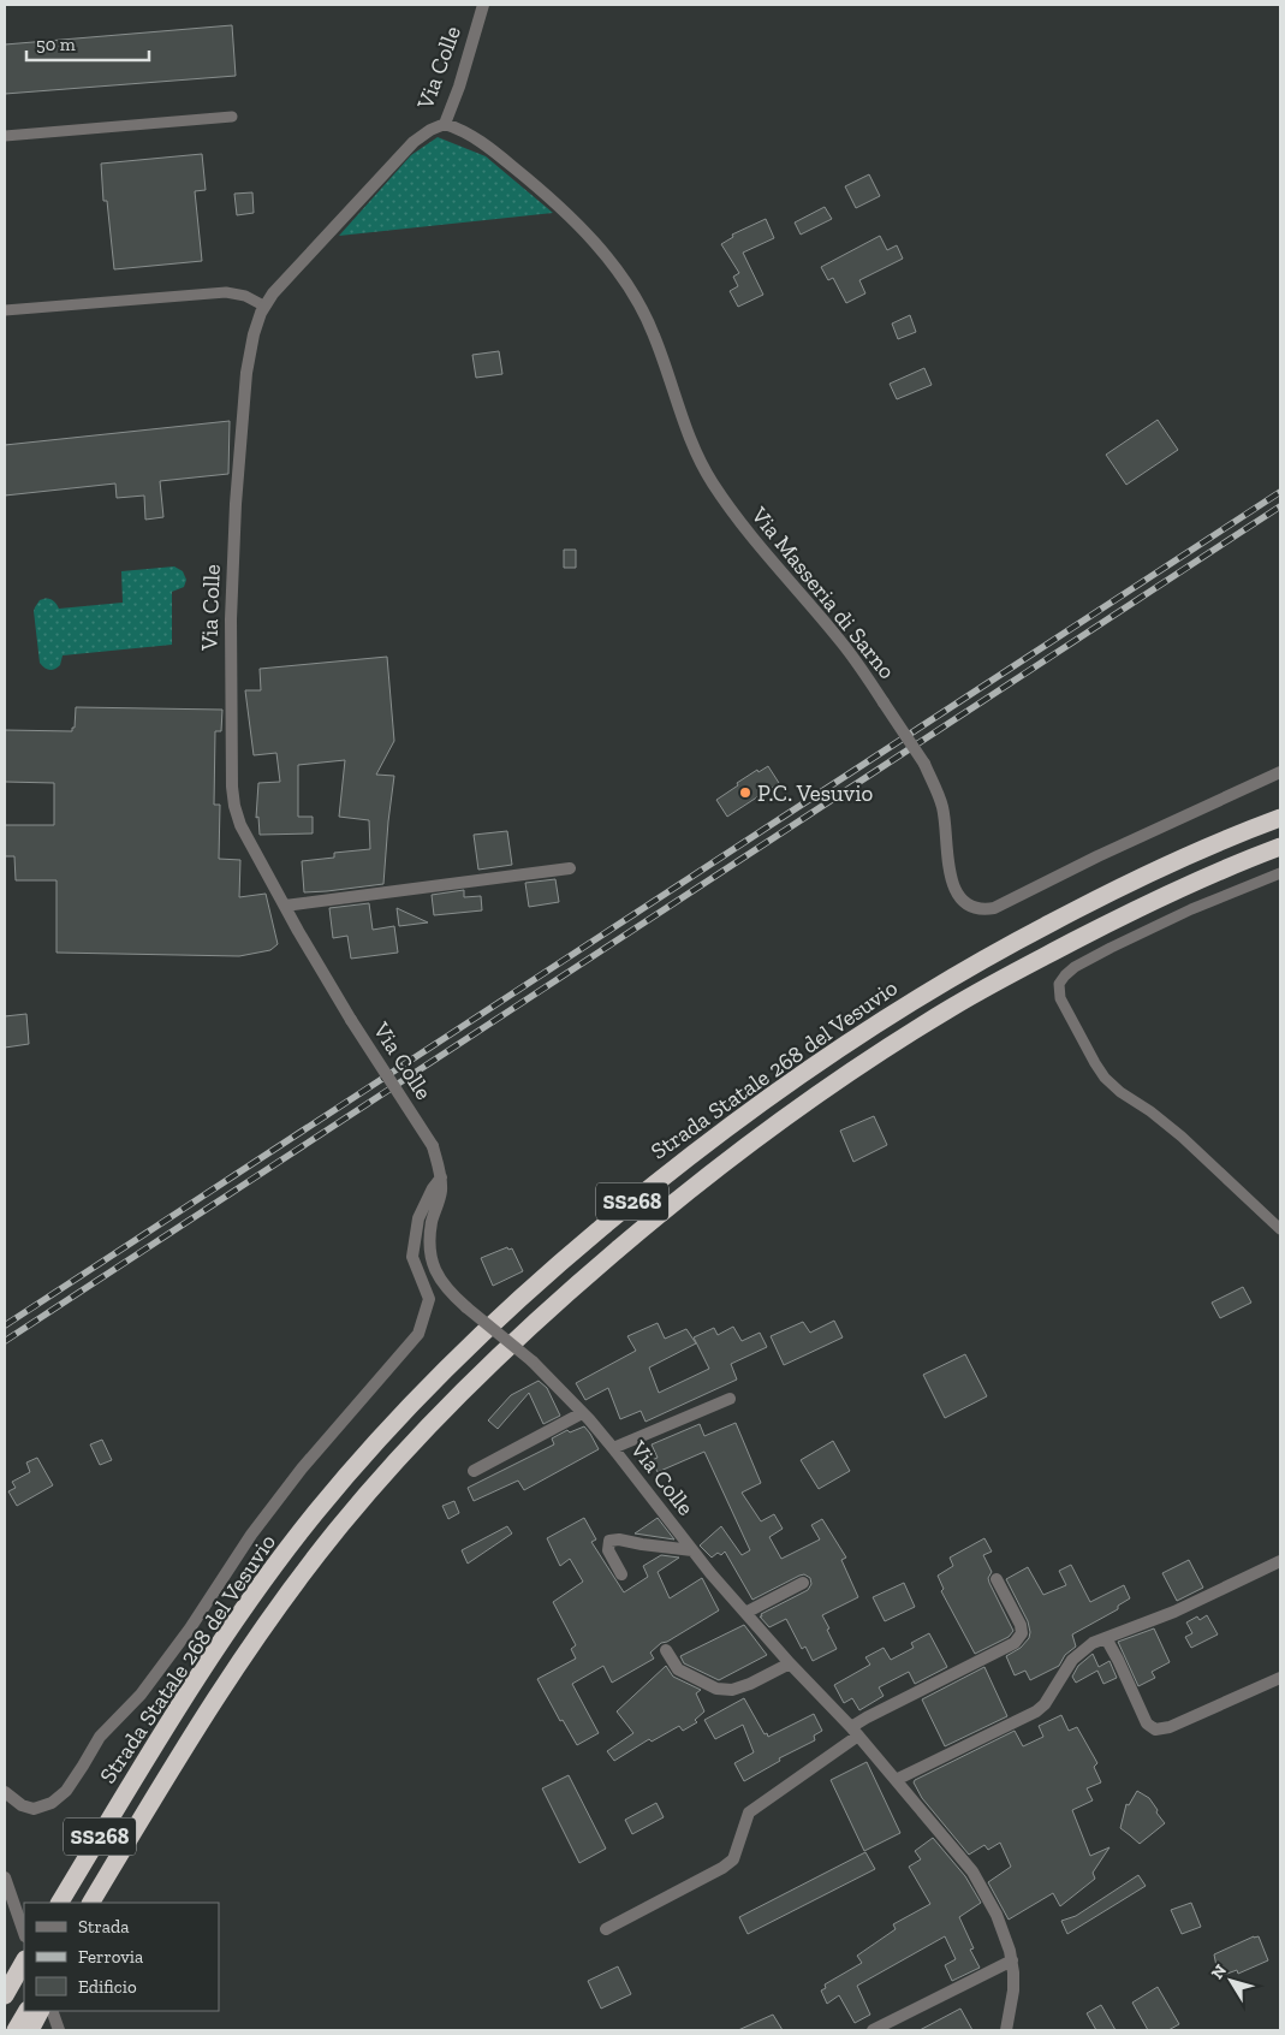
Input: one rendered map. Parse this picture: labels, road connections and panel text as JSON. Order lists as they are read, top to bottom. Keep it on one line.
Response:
{"streets":{"highway":["Strada Statale 268 del Vesuvio","SS268"],"street":["Via Colle","Via Masseria di Sarno"]},"crossings":[["Via Colle","Via Masseria di Sarno"]],"places":["P.C. Vesuvio"],"legend":["Strada","Ferrovia","Edificio"],"scale_bar":"50 m","north":"top left"}
